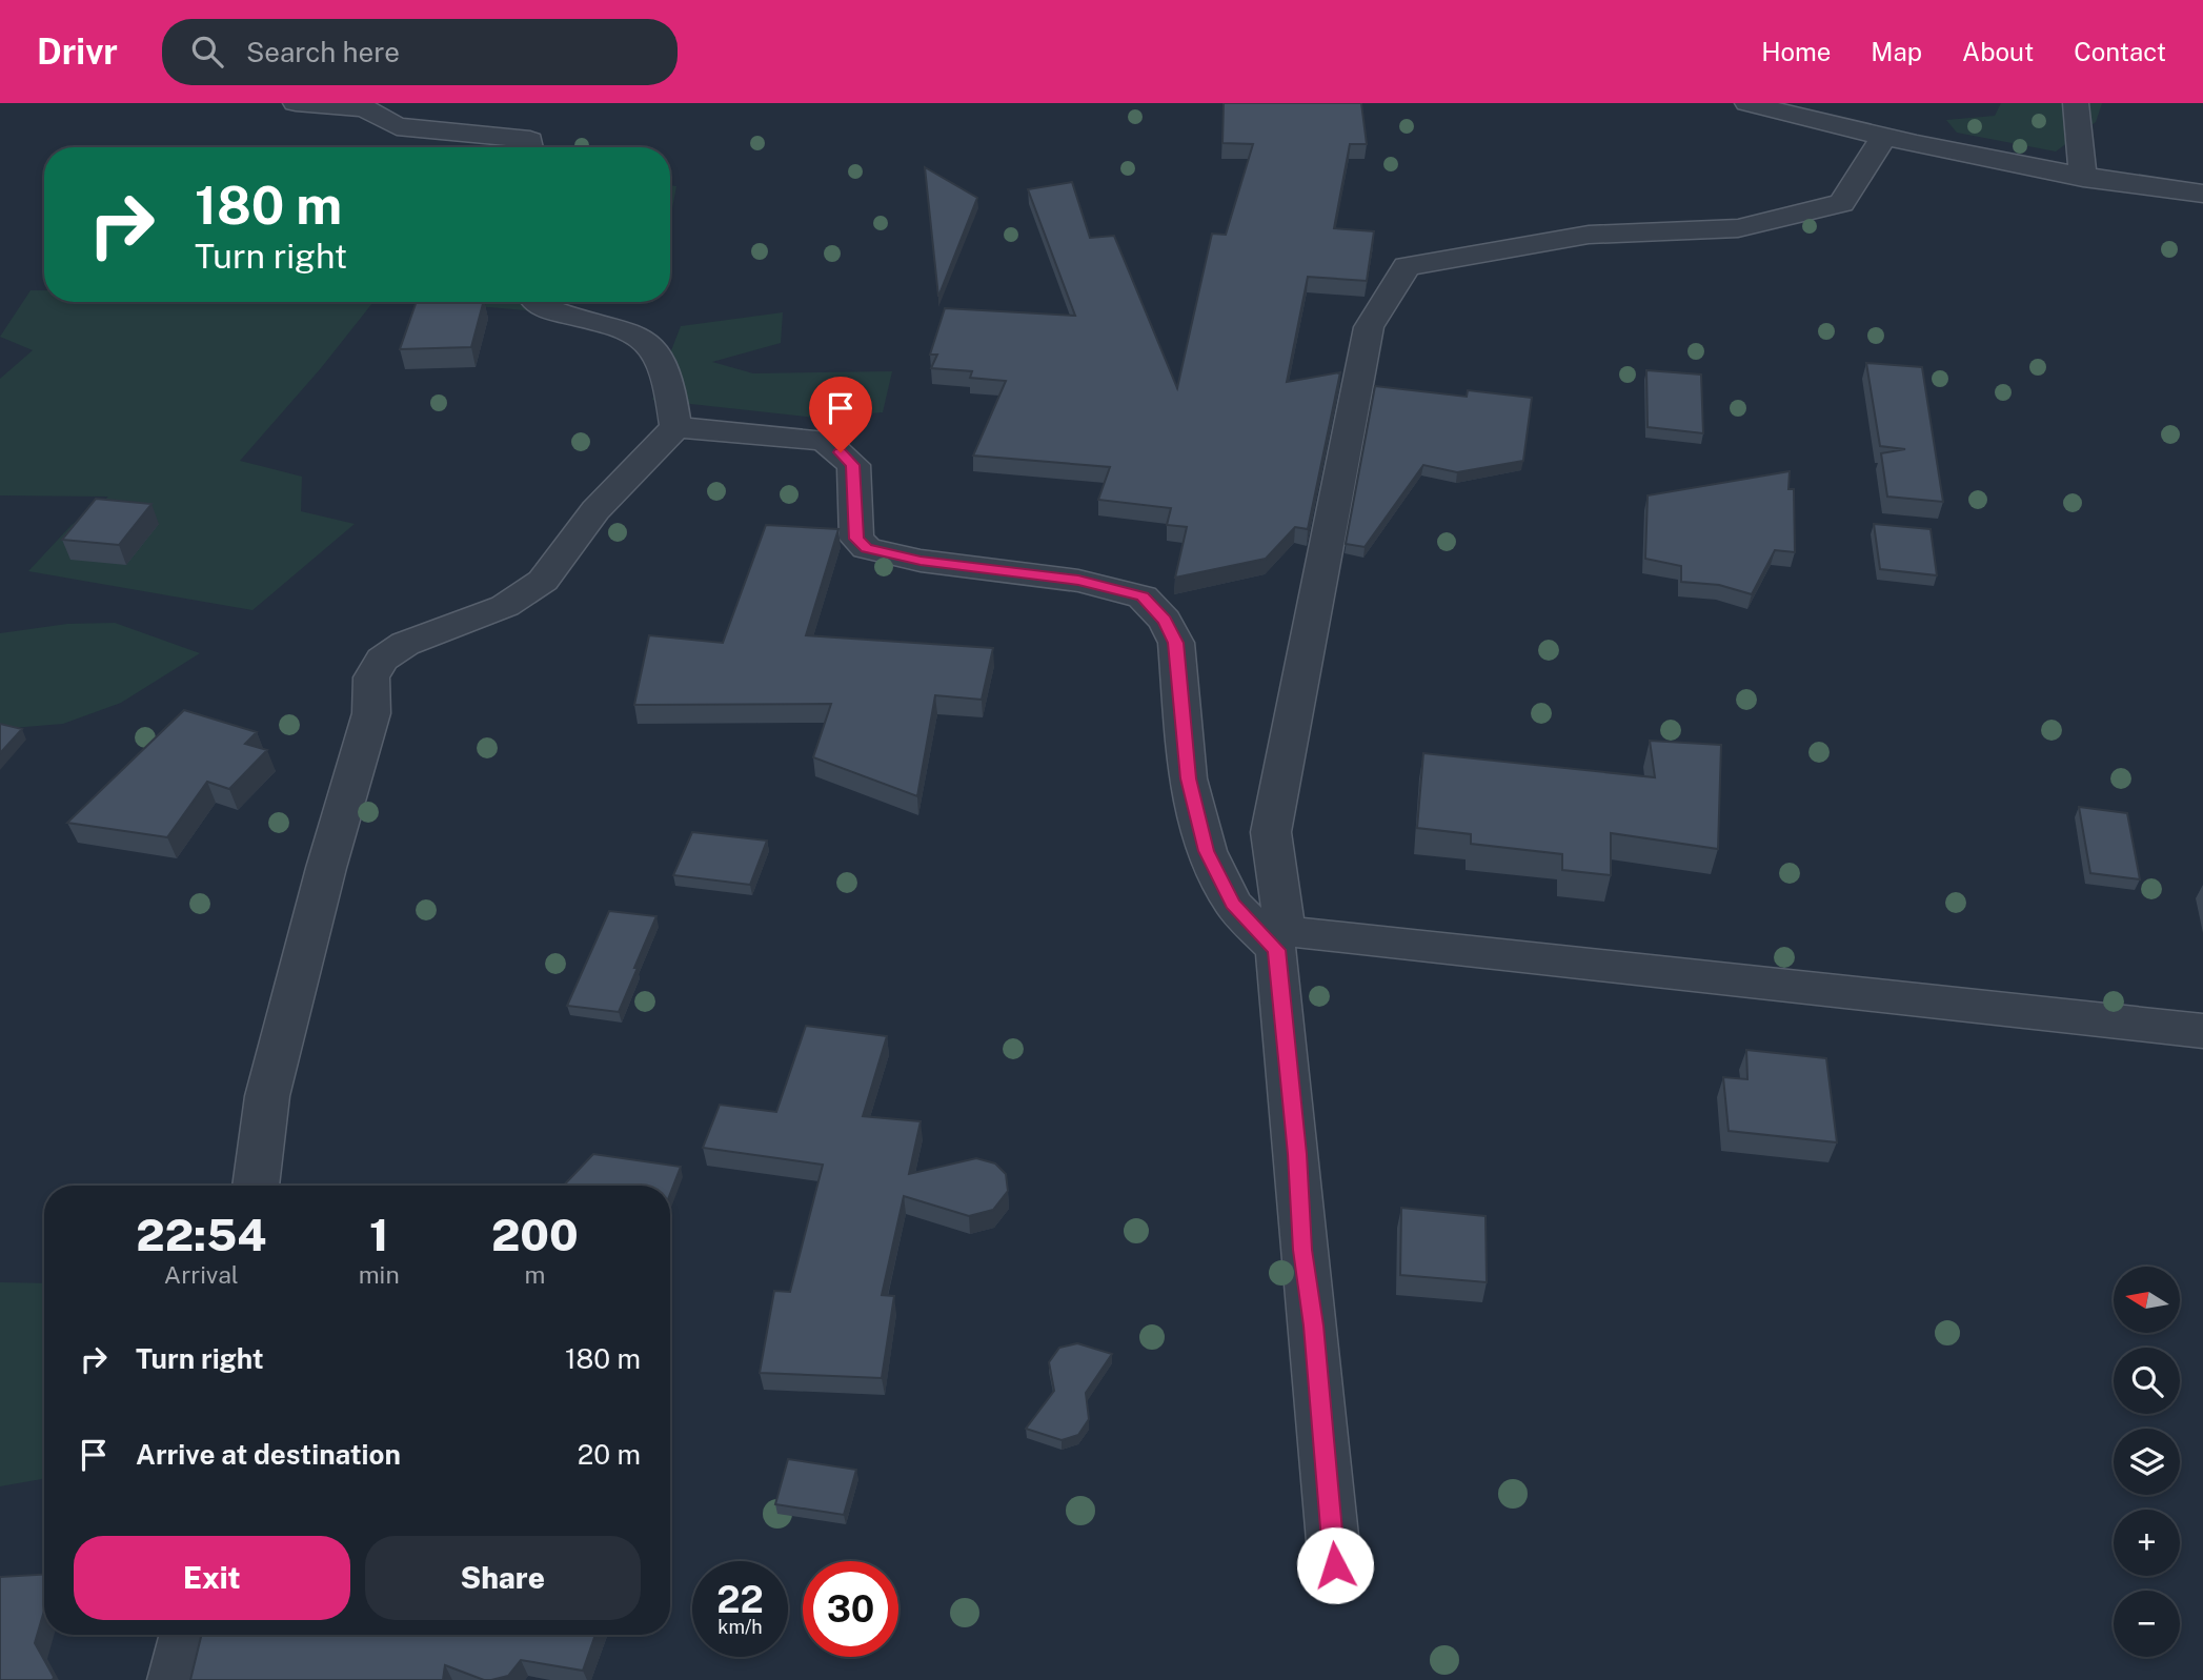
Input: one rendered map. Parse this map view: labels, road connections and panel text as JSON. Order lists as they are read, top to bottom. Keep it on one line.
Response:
{"north":"left","page":{"header":"Drivr","search":"Search here","nav":["Home","Map","About","Contact"],"turn":["180 m","Turn right"],"eta":["22:54","Arrival","1","min","200","m"],"map_buttons":["+","−"],"list":[{"name":"Turn right","value":"180 m"},{"name":"Arrive at destination","value":"20 m"}],"buttons":["Exit","Share"],"speed":"22 km/h","limit":"30"}}
